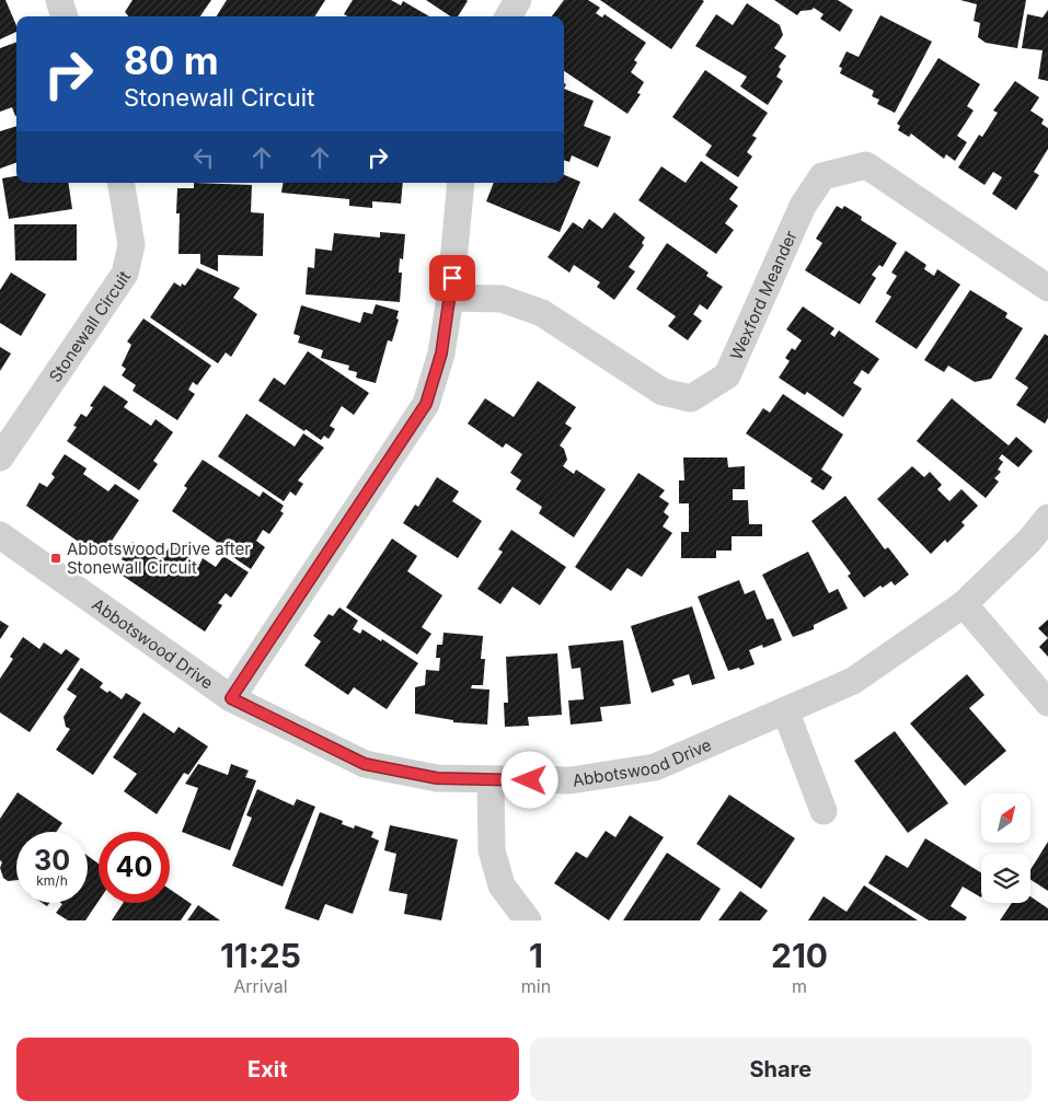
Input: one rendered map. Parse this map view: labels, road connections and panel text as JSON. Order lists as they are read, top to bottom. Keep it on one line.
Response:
{"streets":{"street":["Wexford Meander","Stonewall Circuit","Abbotswood Drive"]},"places":{"transit":["Abbotswood Drive after Stonewall Circuit"]},"north":"top right","page":{"turn":["80 m","Stonewall Circuit"],"speed":"30 km/h","limit":"40","eta":["11:25","Arrival","1","min","210","m"],"buttons":["Exit","Share"]}}
